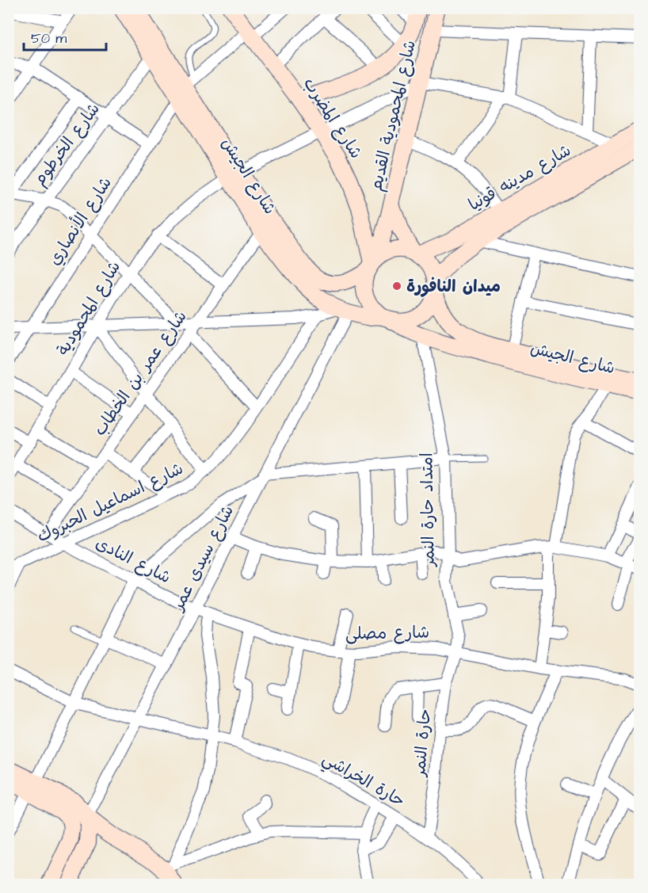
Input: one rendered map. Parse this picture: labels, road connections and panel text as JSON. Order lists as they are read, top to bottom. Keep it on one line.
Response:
{"streets":{"main road":["شارع المحمودية القديم","شارع المضرب","شارع الجيش","شارع مدينه قونيا"],"street":["شارع الخرطوم","شارع الأنصاري","شارع المحمودية","شارع عمر بن الخطاب","شارع اسماعيل الحبروك","امتداد حارة النمر","شارع سيدى عمر","شارع النادى","شارع مصلى","حارة النمر","حارة الخراشي"]},"crossings":[["شارع المحمودية القديم","شارع المضرب"],["شارع المحمودية القديم","شارع الجيش"],["شارع المحمودية القديم","شارع مدينه قونيا"],["شارع المحمودية القديم","شارع المحمودية"],["شارع المضرب","شارع الجيش"],["شارع المضرب","شارع مدينه قونيا"],["شارع المضرب","شارع الأنصاري"],["شارع المضرب","شارع المحمودية"],["شارع الخرطوم","شارع الجيش"],["شارع الجيش","شارع مدينه قونيا"],["شارع الجيش","شارع الأنصاري"],["شارع الجيش","شارع المحمودية"],["شارع الجيش","شارع عمر بن الخطاب"],["شارع الجيش","امتداد حارة النمر"],["شارع الجيش","شارع سيدى عمر"],["شارع عمر بن الخطاب","شارع النادى"],["شارع اسماعيل الحبروك","شارع النادى"],["امتداد حارة النمر","شارع مصلى"],["امتداد حارة النمر","حارة النمر"],["شارع سيدى عمر","شارع النادى"],["شارع سيدى عمر","شارع مصلى"],["شارع سيدى عمر","حارة الخراشي"],["شارع النادى","شارع مصلى"],["شارع مصلى","حارة النمر"],["حارة النمر","حارة الخراشي"]],"places":["ميدان النافورة"],"scale_bar":"50 m"}
